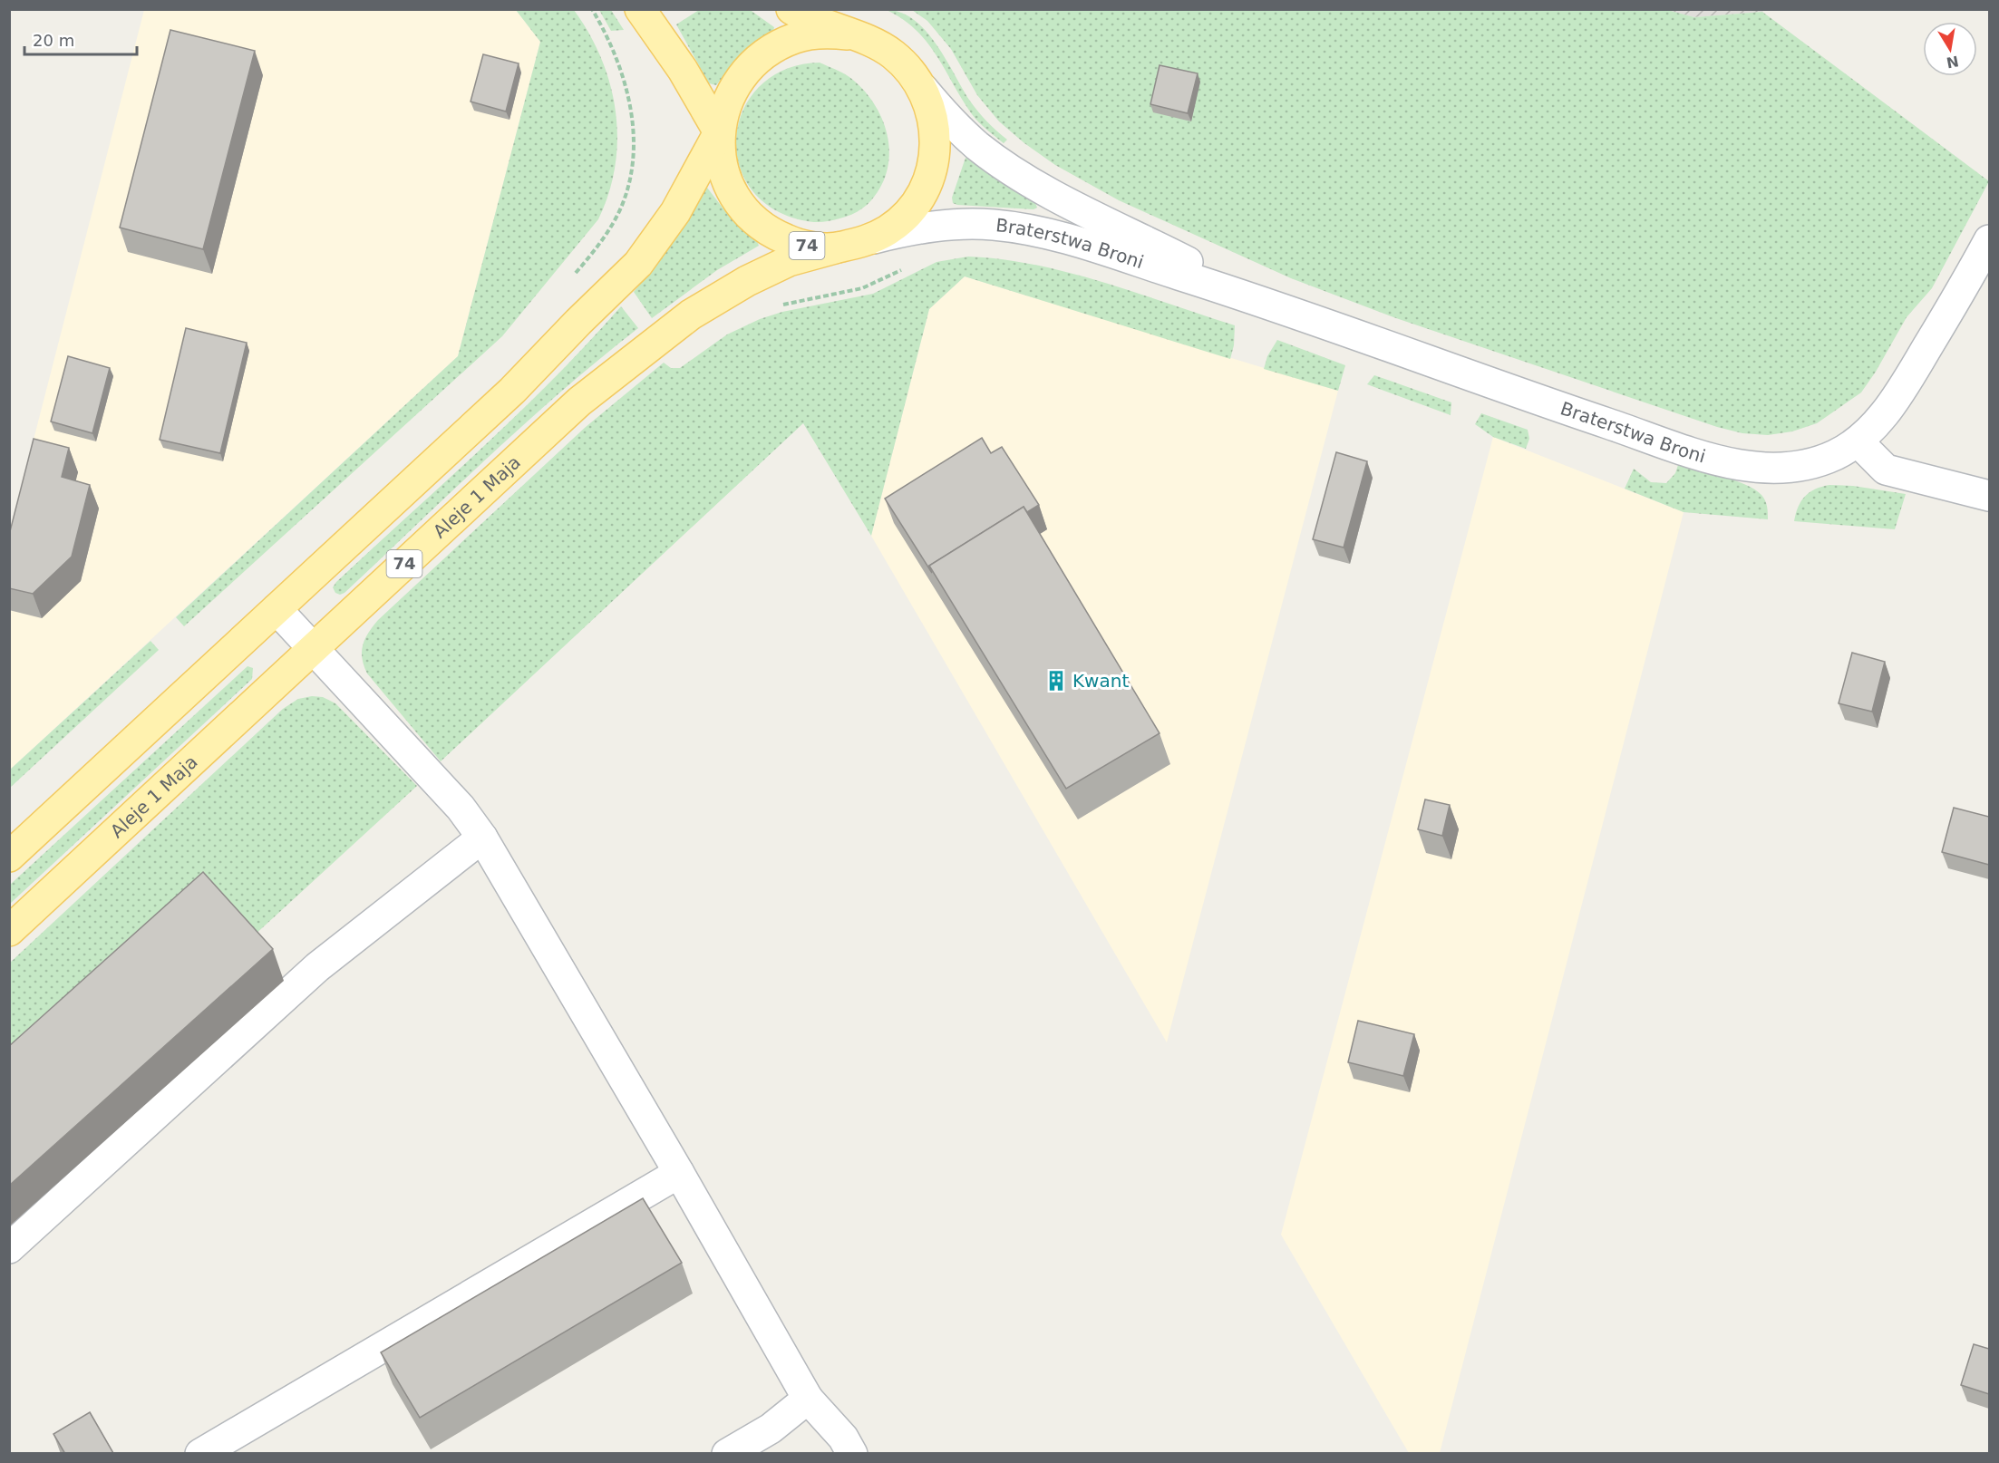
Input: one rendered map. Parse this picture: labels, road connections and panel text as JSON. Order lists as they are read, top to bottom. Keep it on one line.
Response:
{"streets":{"main road":["74","Aleje 1 Maja"],"street":["Braterstwa Broni"]},"crossings":[["74","Braterstwa Broni"],["74","Aleje 1 Maja"]],"places":{"building":["Kwant"]},"scale_bar":"20 m","north":"bottom"}
